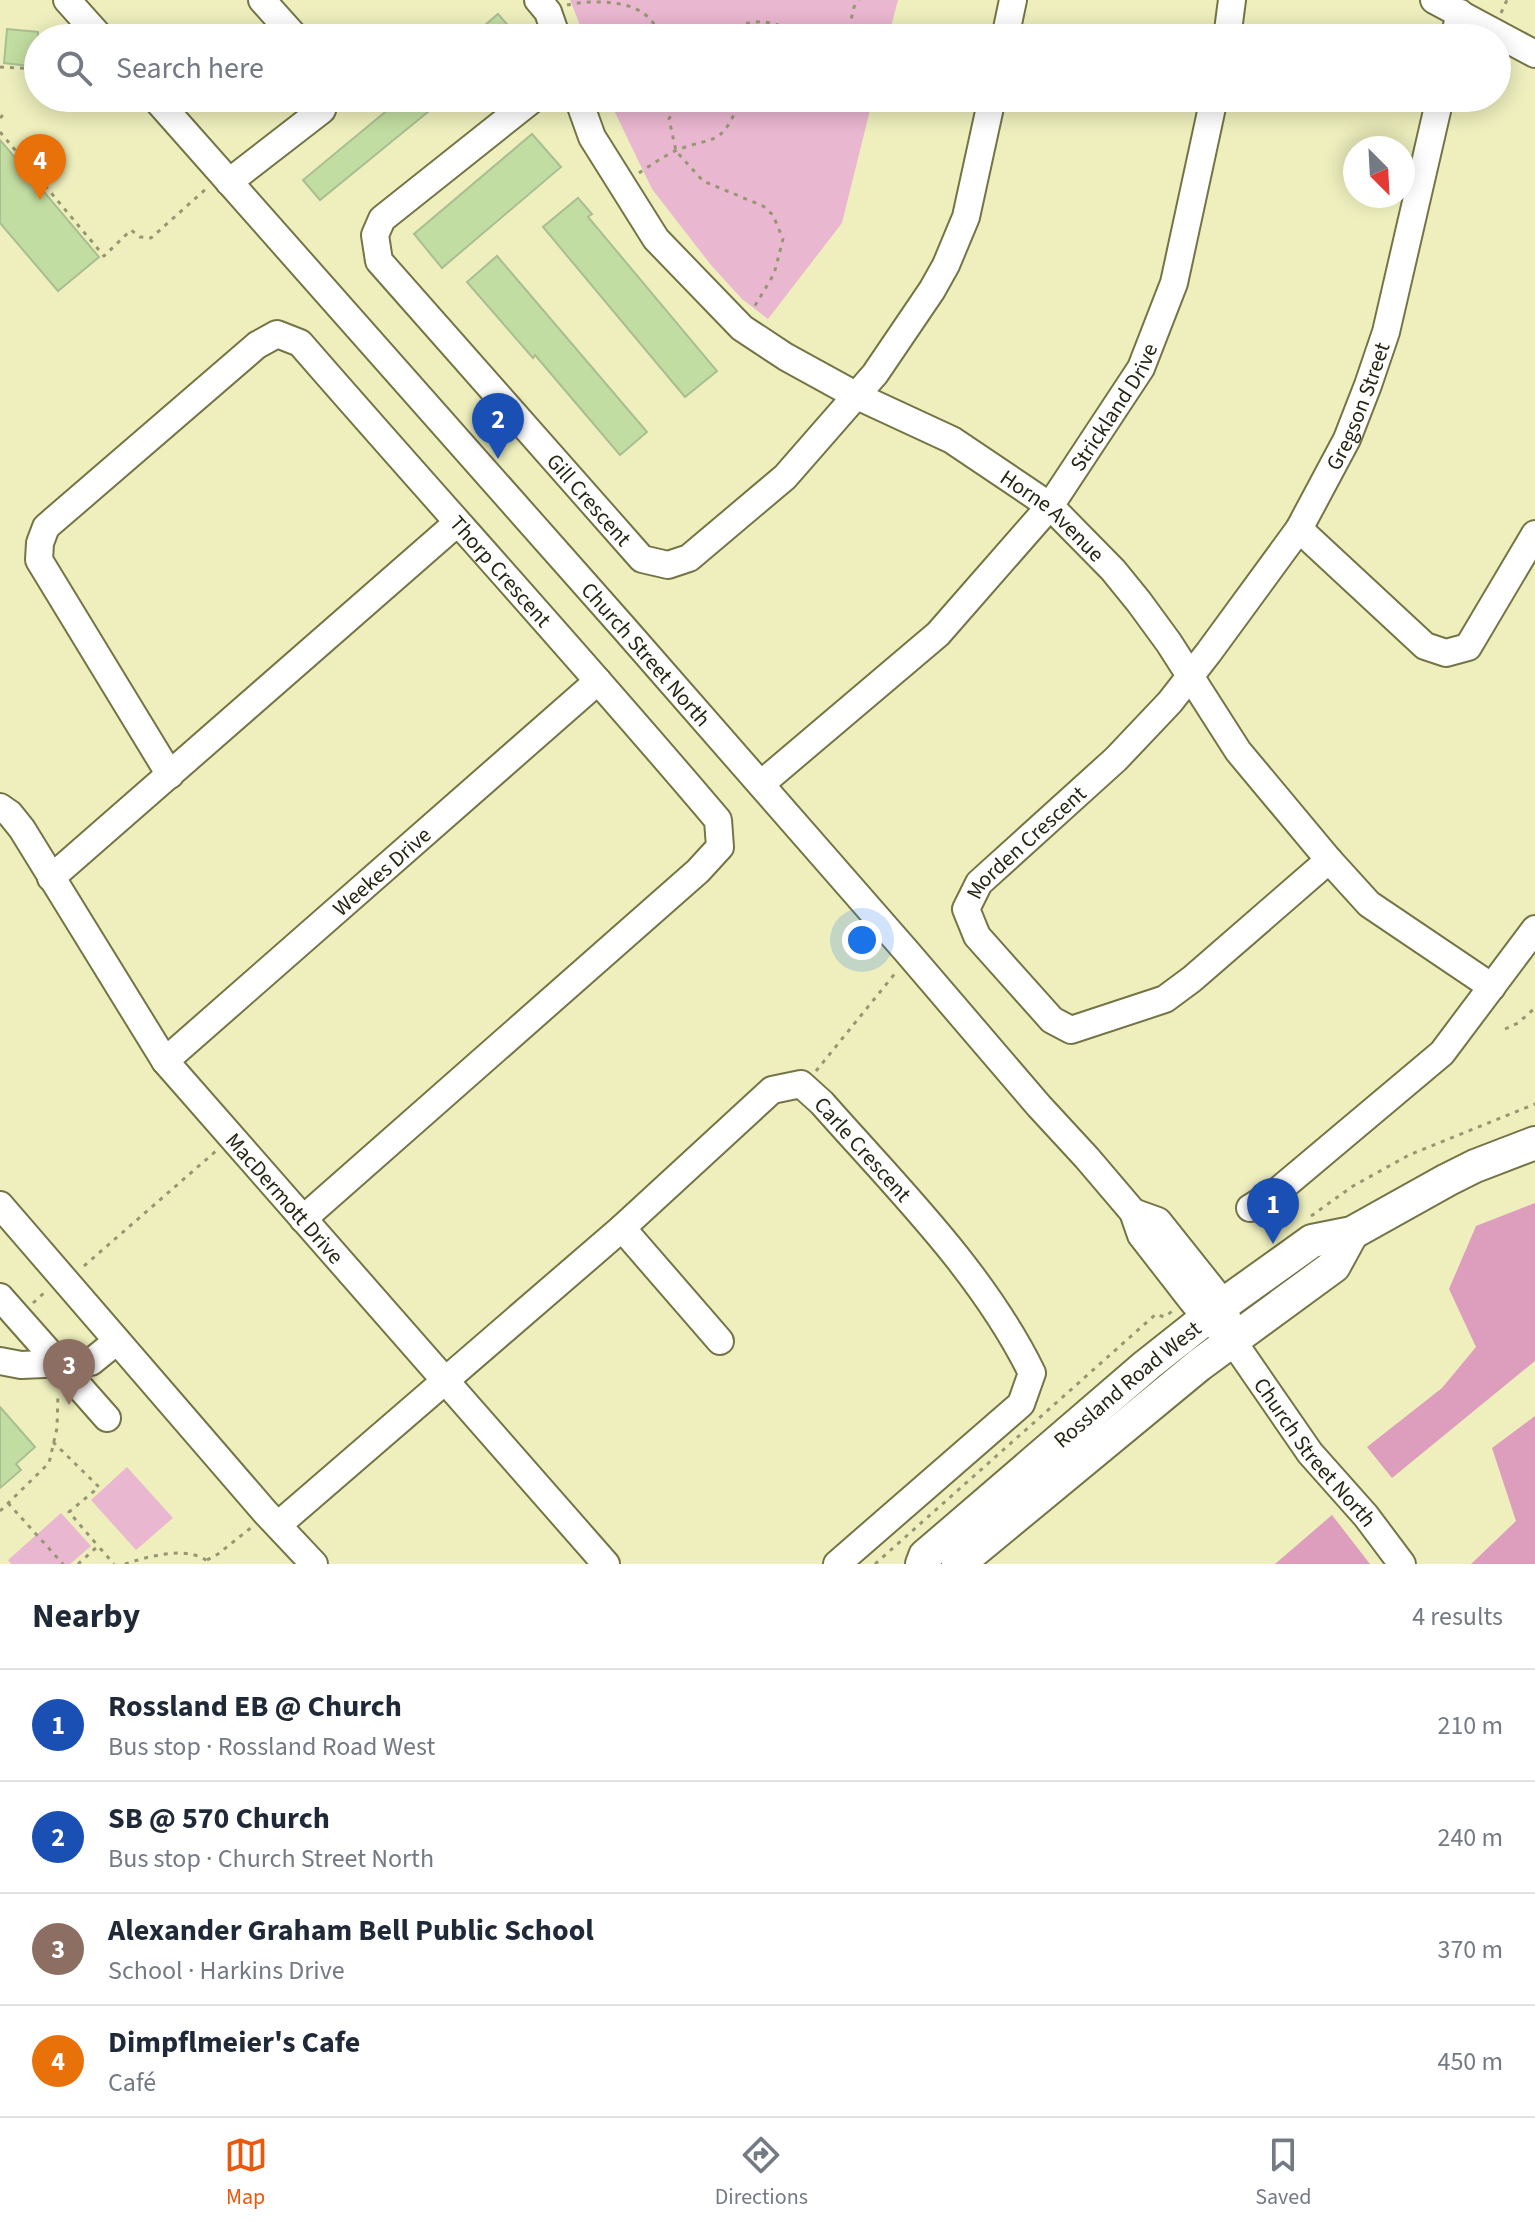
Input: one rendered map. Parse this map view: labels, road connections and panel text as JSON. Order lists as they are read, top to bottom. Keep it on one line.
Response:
{"streets":{"main road":["Rossland Road West"],"street":["Strickland Drive","Gregson Street","Gill Crescent","Horne Avenue","Thorp Crescent","Church Street North","Morden Crescent","Weekes Drive","Carle Crescent","MacDermott Drive"]},"crossings":[["Strickland Drive","Horne Avenue"],["Strickland Drive","Church Street North"],["Gregson Street","Horne Avenue"],["Gregson Street","Morden Crescent"],["Gill Crescent","Horne Avenue"],["Horne Avenue","Morden Crescent"],["Thorp Crescent","Weekes Drive"],["Thorp Crescent","MacDermott Drive"],["Church Street North","Rossland Road West"],["Weekes Drive","MacDermott Drive"],["Carle Crescent","MacDermott Drive"]],"north":"bottom right","page":{"search":"Search here","pins":["4","2","1","3"],"heading":["Nearby","4 results"],"list":[{"mark":"1","name":"Rossland EB @ Church","note":"Bus stop · Rossland Road West","value":"210 m"},{"mark":"2","name":"SB @ 570 Church","note":"Bus stop · Church Street North","value":"240 m"},{"mark":"3","name":"Alexander Graham Bell Public School","note":"School · Harkins Drive","value":"370 m"},{"mark":"4","name":"Dimpflmeier's Cafe","note":"Café","value":"450 m"}],"nav":["Map","Directions","Saved"]}}
